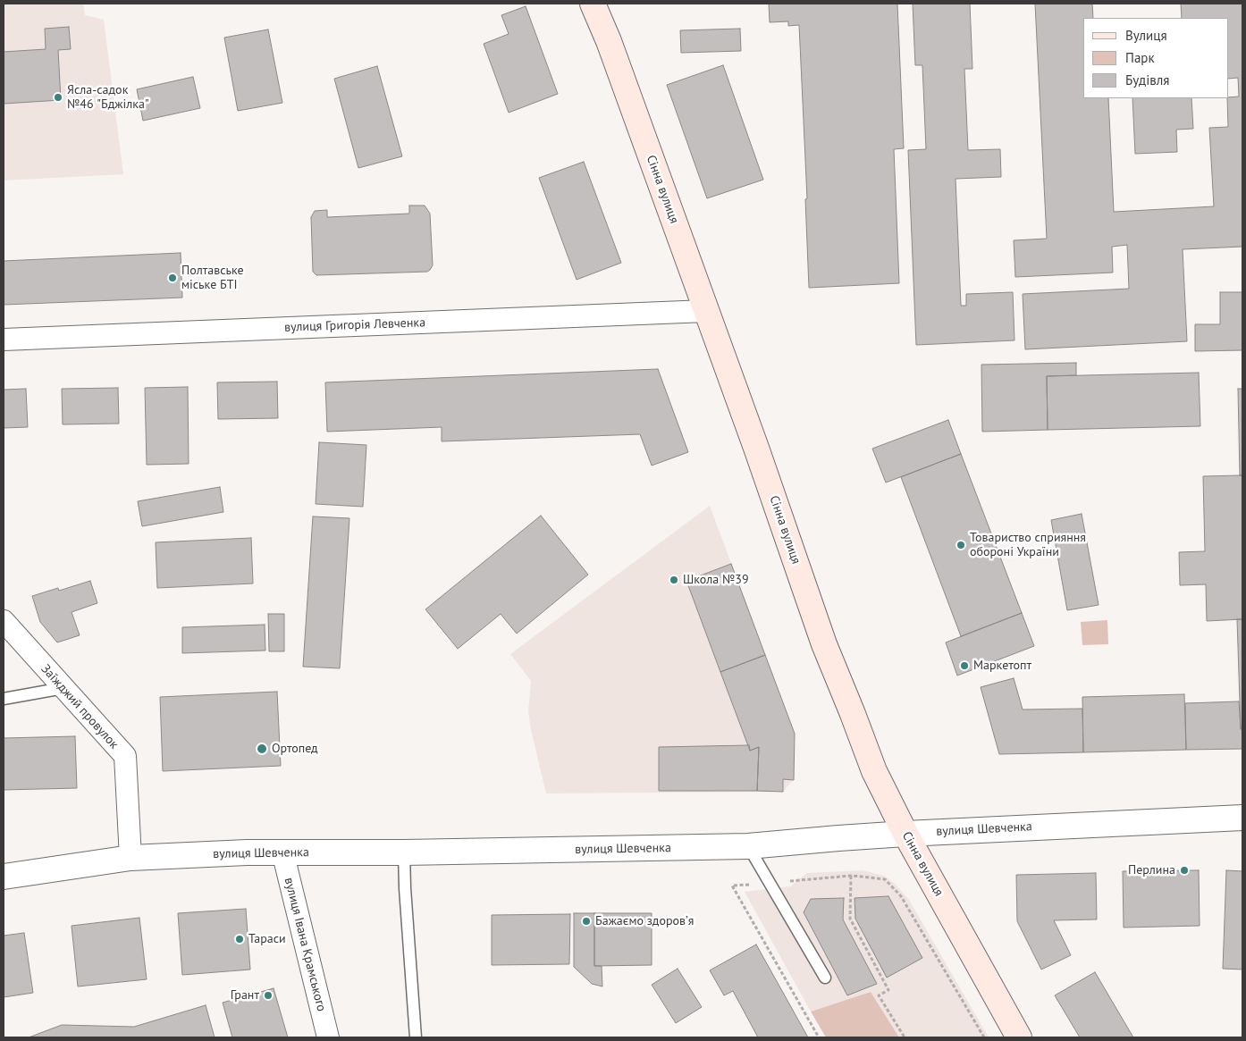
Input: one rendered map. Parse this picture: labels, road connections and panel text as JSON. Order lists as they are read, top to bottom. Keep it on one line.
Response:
{"streets":{"main road":["Сінна вулиця"],"street":["вулиця Григорія Левченка","Заїжджий провулок","вулиця Шевченка","вулиця Івана Крамського"]},"crossings":[["Сінна вулиця","вулиця Григорія Левченка"],["Сінна вулиця","вулиця Шевченка"],["Заїжджий провулок","вулиця Шевченка"],["вулиця Шевченка","вулиця Івана Крамського"]],"places":["Ясла-садок №46 \"Бджілка\"","Полтавське міське БТІ","Товариство сприяння обороні України","Школа №39","Маркетопт","Ортопед","Перлина","Бажаємо здоровʼя","Тараси","Грант"],"legend":["Вулиця","Парк","Будівля"]}
